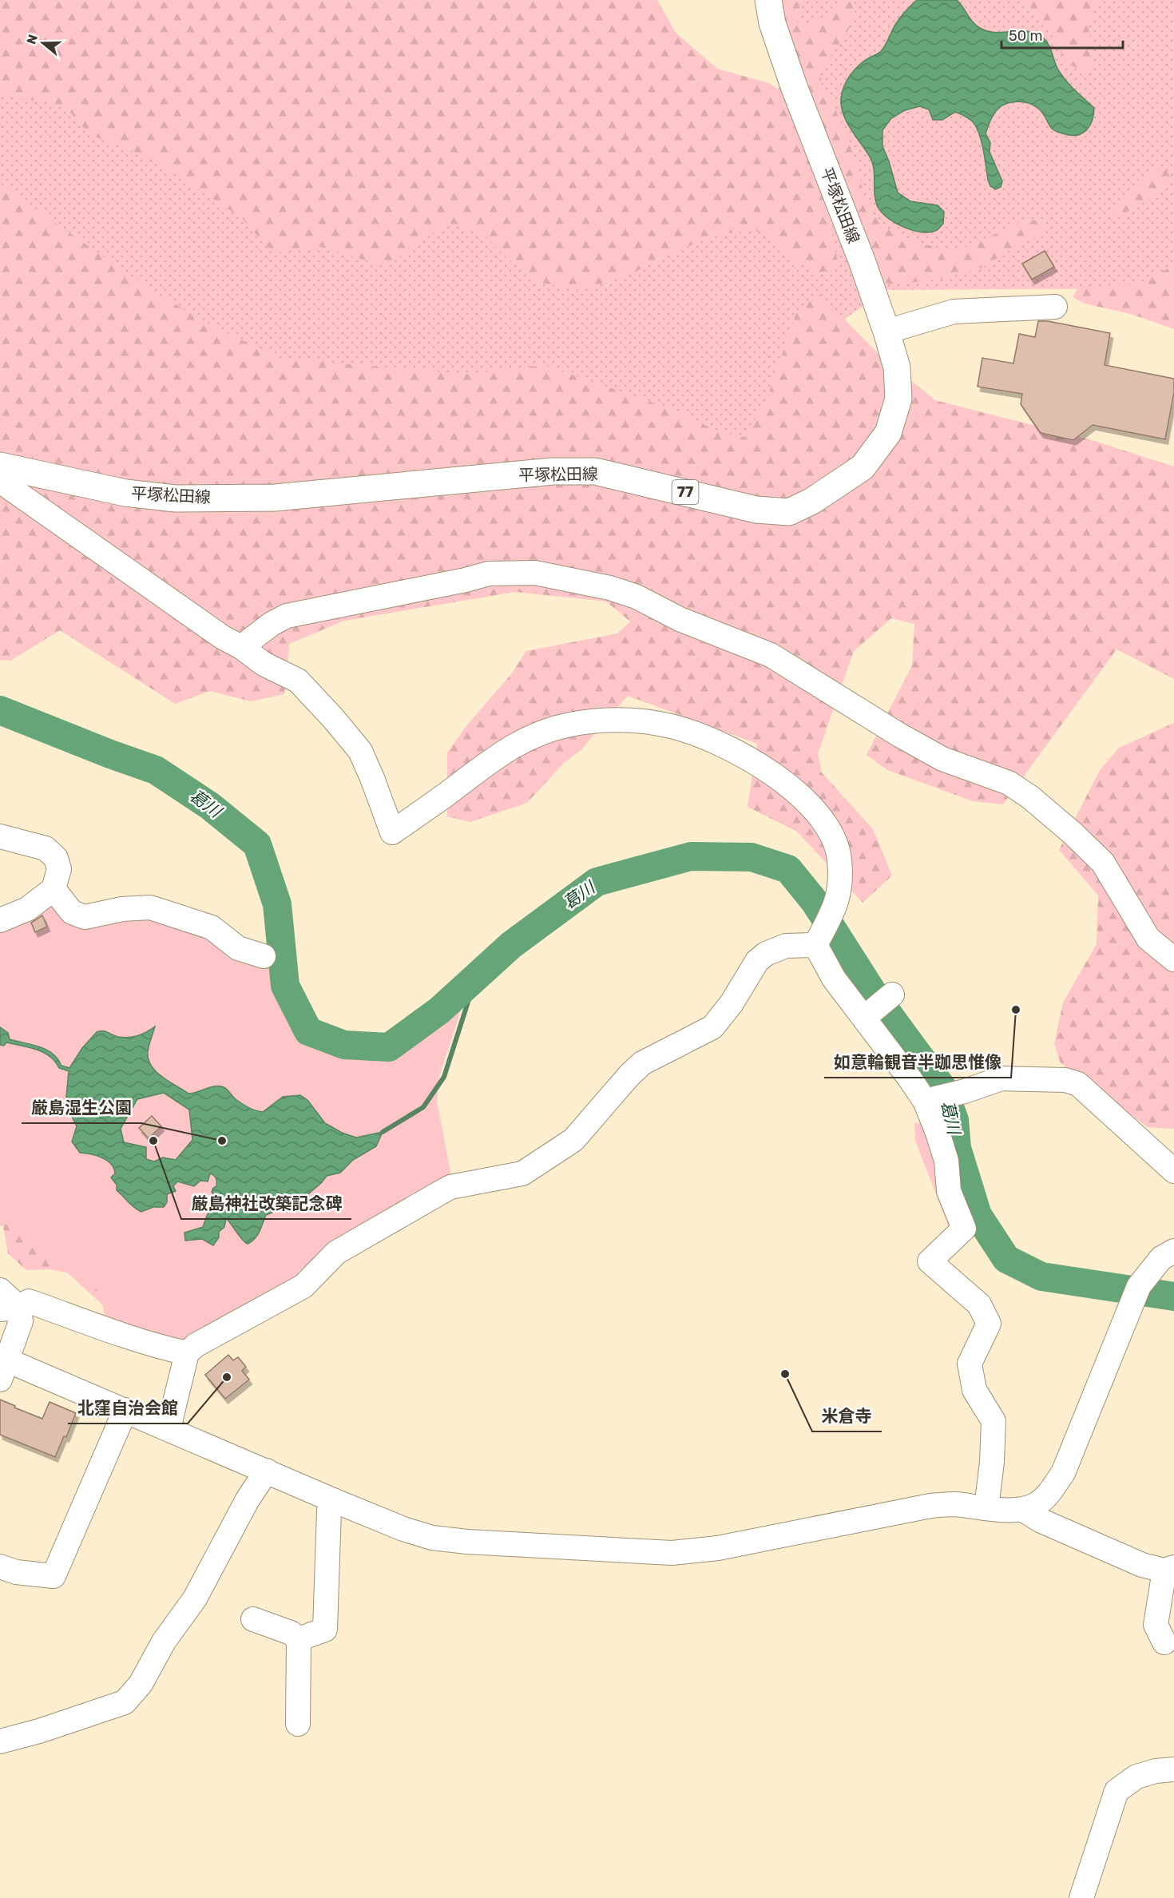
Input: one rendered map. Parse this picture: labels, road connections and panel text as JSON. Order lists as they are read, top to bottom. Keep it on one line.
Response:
{"streets":{"main road":["平塚松田線","77"]},"water":["葛川"],"places":["如意輪観音半跏思惟像","厳島神社改築記念碑","厳島湿生公園","米倉寺","北窪自治会館"],"scale_bar":"50 m","north":"left"}
